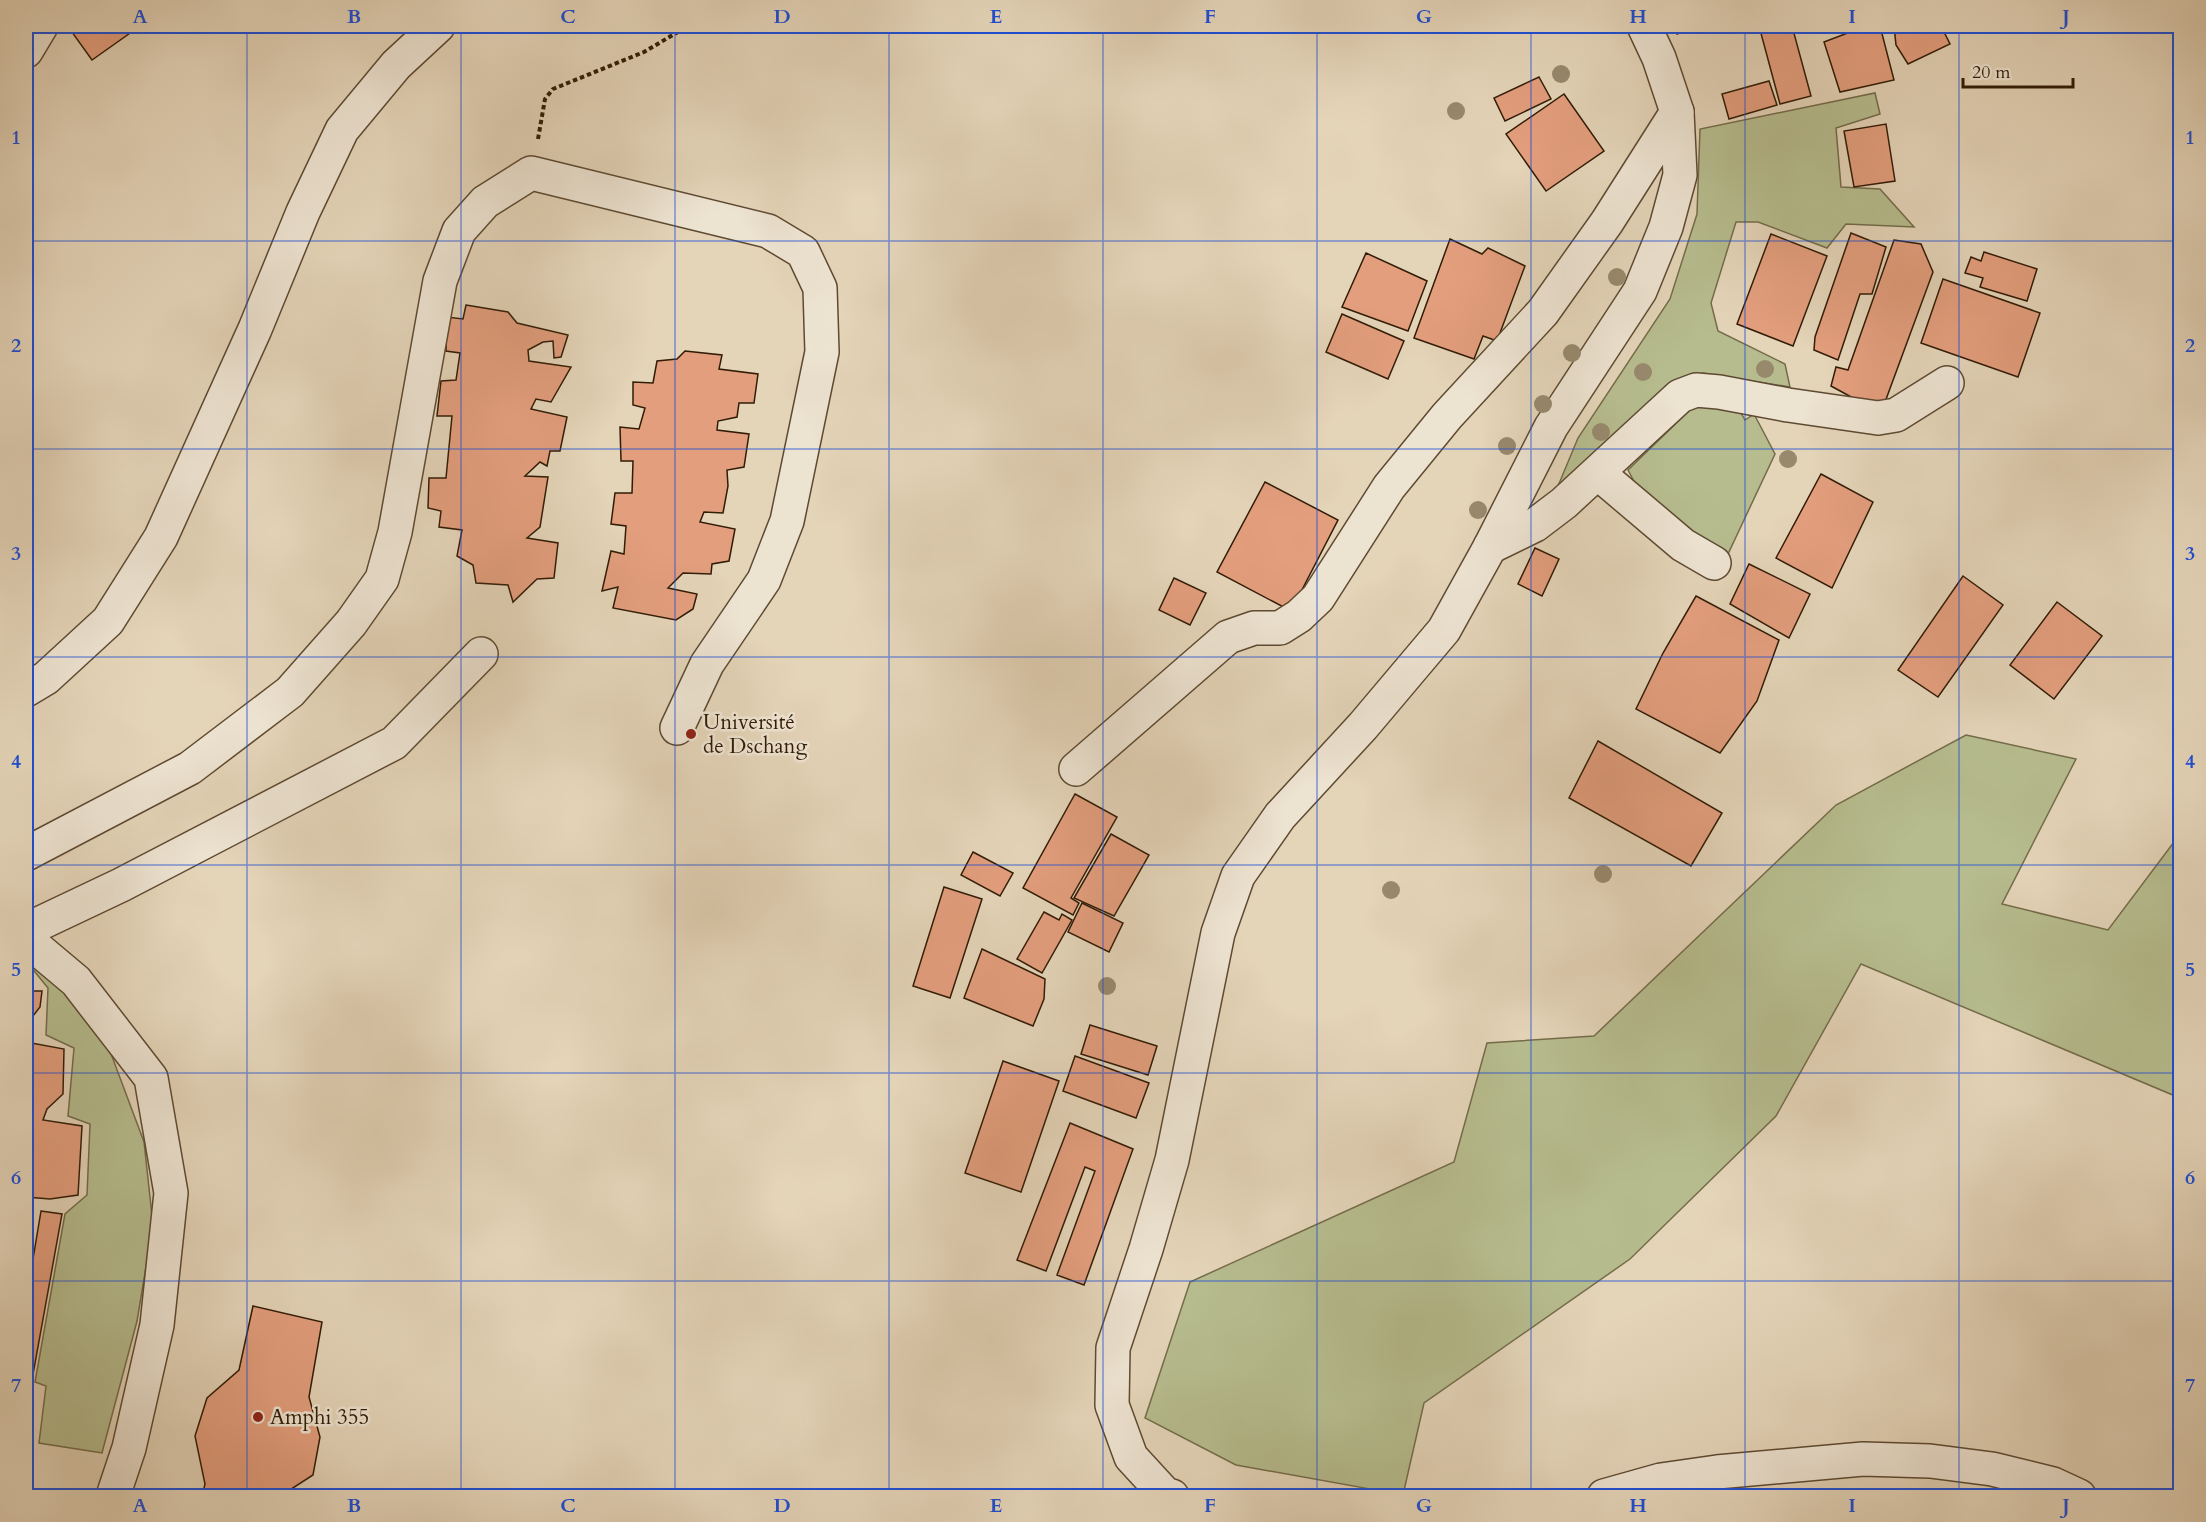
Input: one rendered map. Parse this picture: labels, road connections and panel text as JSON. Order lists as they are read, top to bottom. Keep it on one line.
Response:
{"places":["Université de Dschang","Amphi 355"],"scale_bar":"20 m","grid":{"columns":["A","B","C","D","E","F","G","H","I","J"],"rows":["1","2","3","4","5","6","7"]}}
